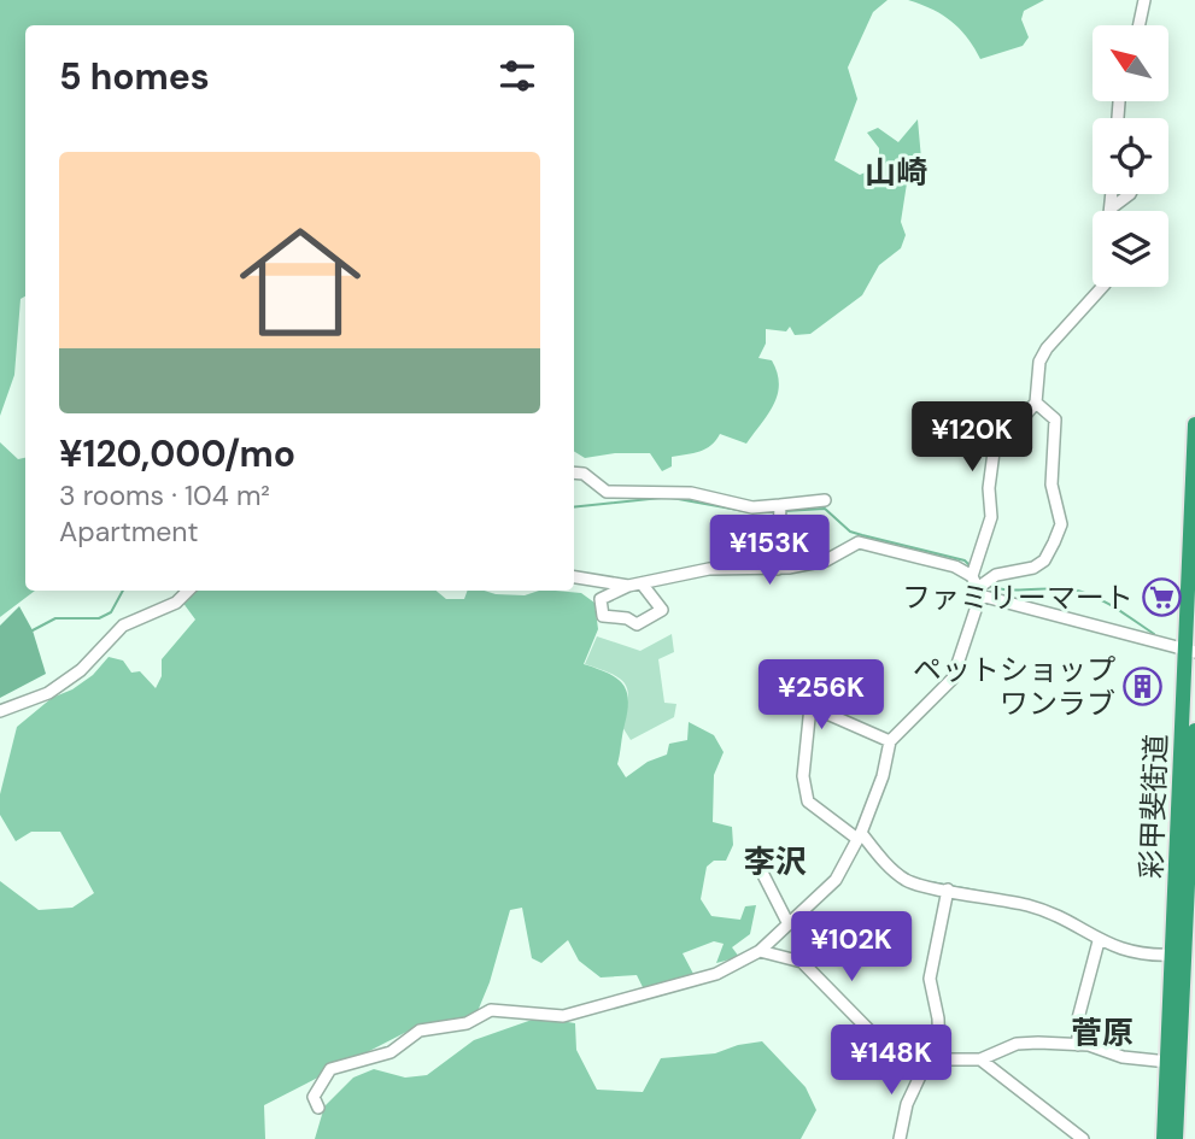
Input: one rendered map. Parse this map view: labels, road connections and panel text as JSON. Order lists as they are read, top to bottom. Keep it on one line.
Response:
{"streets":{"highway":["彩甲斐街道"]},"districts":["山崎","李沢","菅原"],"places":{"supermarket":["ファミリーマート"],"building":["ペットショップ ワンラブ"]},"north":"top left","page":{"heading":"5 homes","list":[{"name":"¥120,000/mo","note":"3 rooms · 104 m² · Apartment"}],"price":["¥120K","¥153K","¥256K","¥102K","¥148K"]}}
